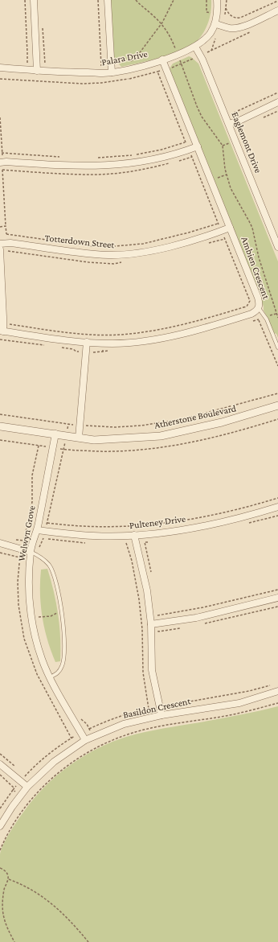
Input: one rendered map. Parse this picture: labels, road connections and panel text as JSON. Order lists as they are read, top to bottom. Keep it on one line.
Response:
{"streets":{"street":["Palara Drive","Eaglemont Drive","Totterdown Street","Ambien Crescent","Atherstone Boulevard","Pulteney Drive","Welwyn Grove","Basildon Crescent"]},"crossings":[["Palara Drive","Eaglemont Drive"],["Palara Drive","Ambien Crescent"],["Totterdown Street","Ambien Crescent"],["Atherstone Boulevard","Welwyn Grove"],["Pulteney Drive","Welwyn Grove"],["Welwyn Grove","Basildon Crescent"]]}
